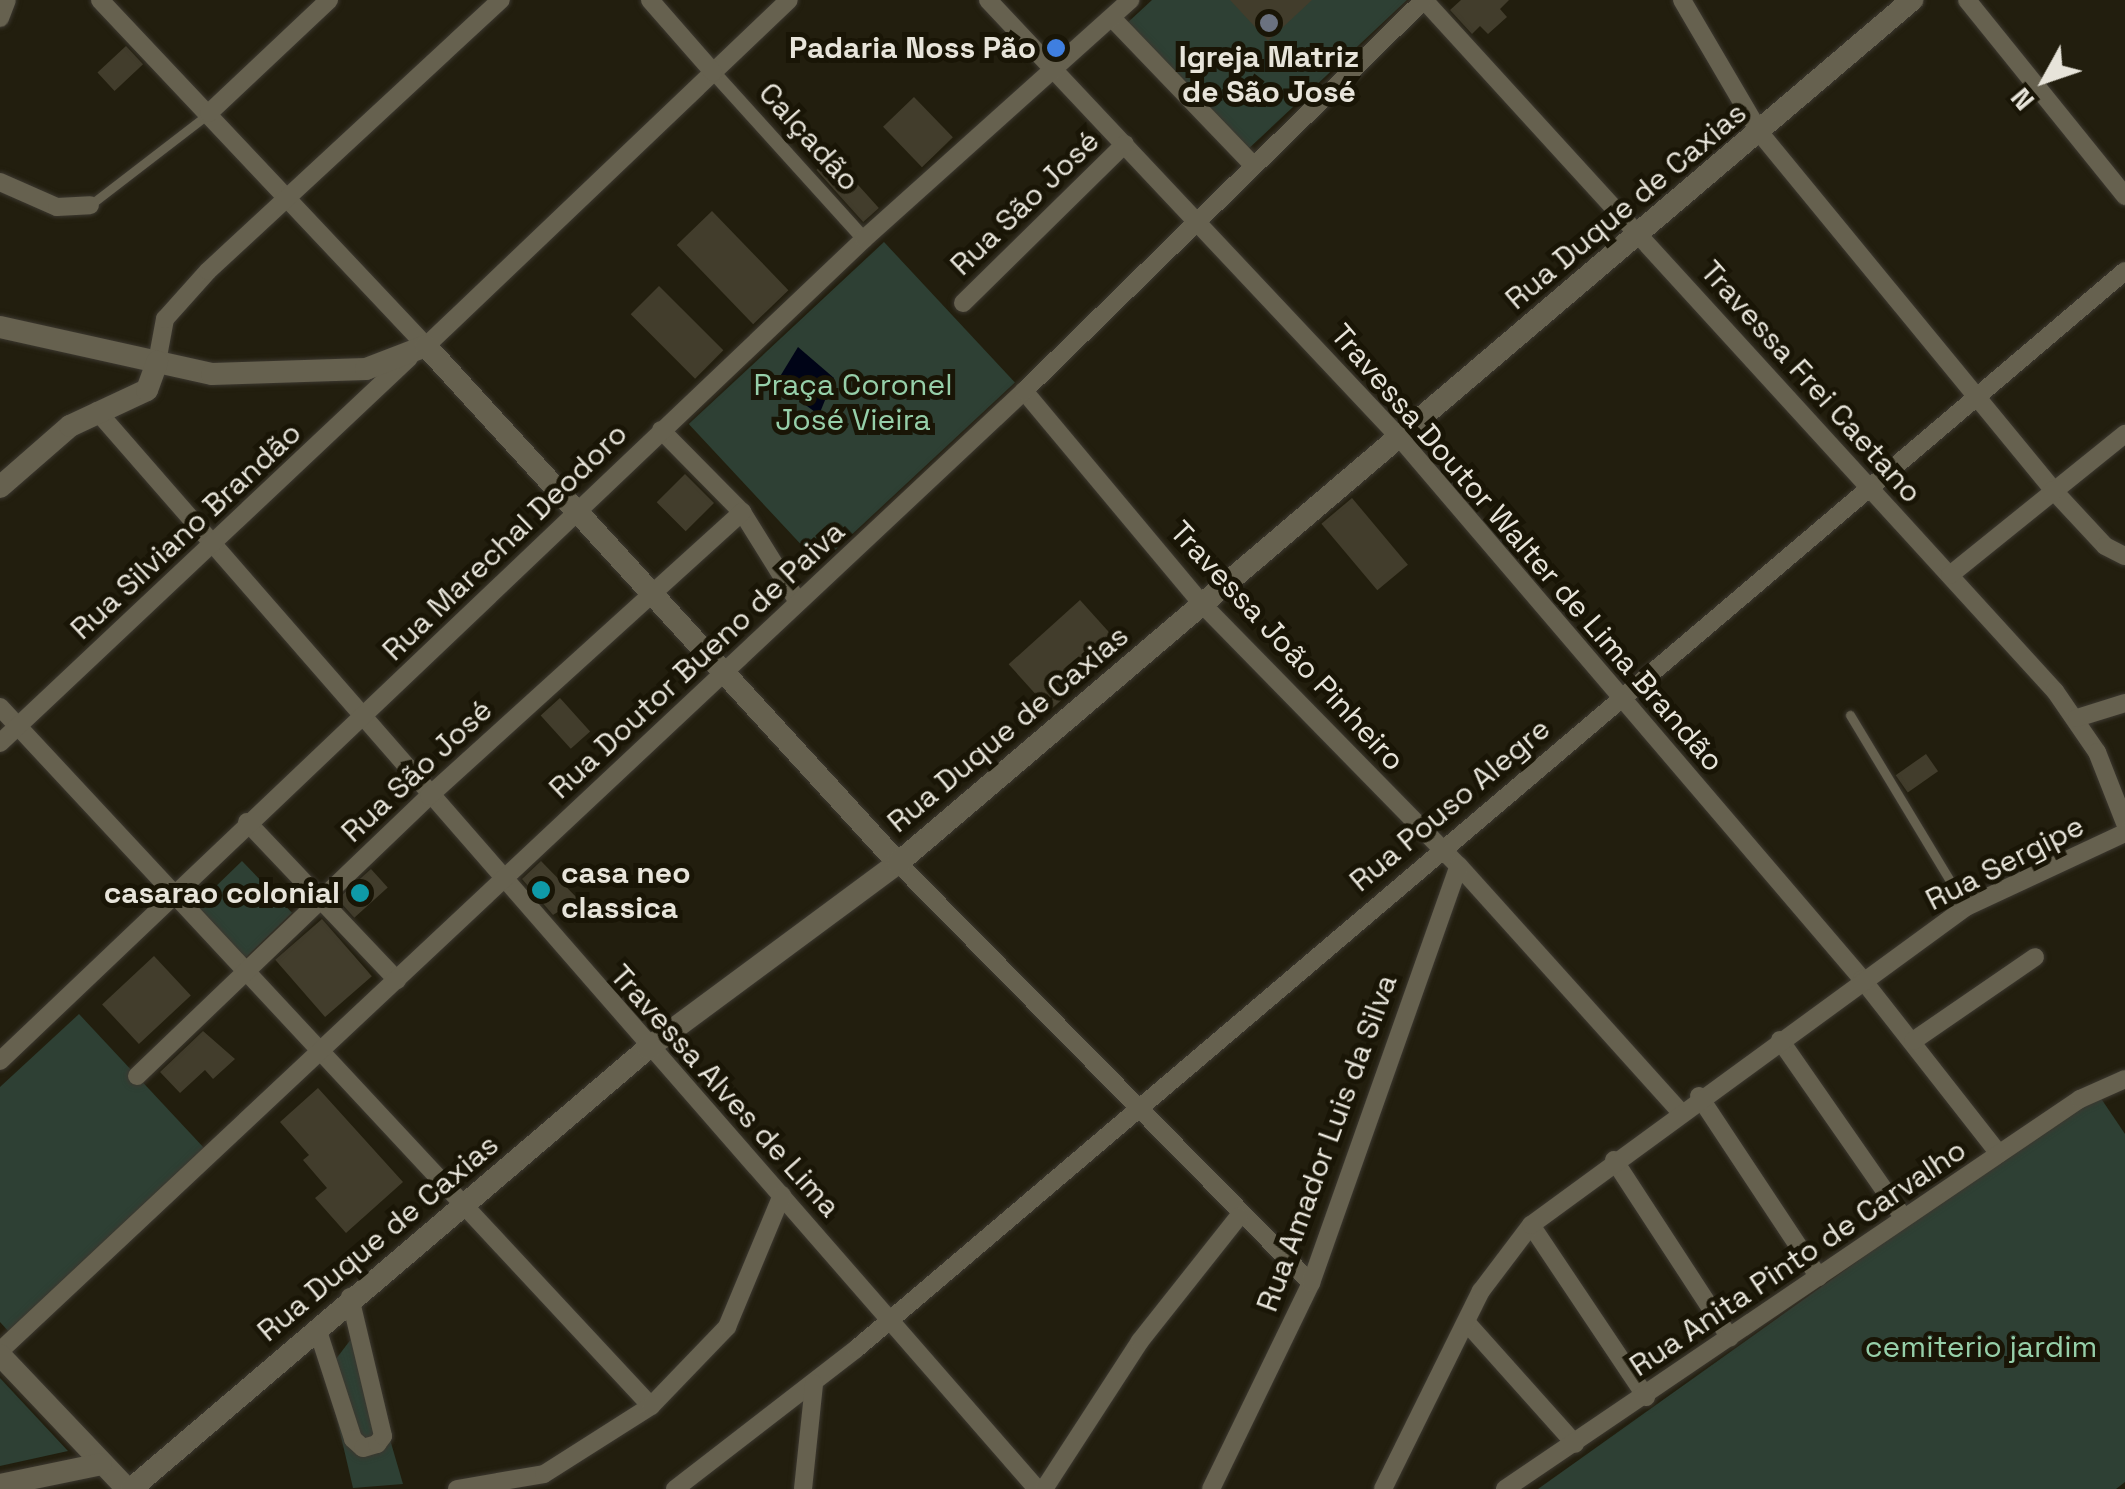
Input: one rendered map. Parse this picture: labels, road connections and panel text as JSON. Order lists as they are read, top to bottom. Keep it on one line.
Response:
{"streets":{"street":["Calçadão","Rua São José","Rua Duque de Caxias","Travessa Frei Caetano","Rua Silviano Brandão","Rua Marechal Deodoro","Travessa Doutor Walter de Lima Brandão","Travessa João Pinheiro","Rua Doutor Bueno de Paiva","Rua Pouso Alegre","Rua Sergipe","Travessa Alves de Lima","Rua Amador Luis da Silva","Rua Anita Pinto de Carvalho"]},"crossings":[["Calçadão","Rua Silviano Brandão"],["Calçadão","Rua Marechal Deodoro"],["Rua São José","Travessa Doutor Walter de Lima Brandão"],["Rua São José","Travessa Alves de Lima"],["Rua Duque de Caxias","Travessa Frei Caetano"],["Rua Duque de Caxias","Travessa Doutor Walter de Lima Brandão"],["Rua Duque de Caxias","Travessa João Pinheiro"],["Rua Duque de Caxias","Travessa Alves de Lima"],["Travessa Frei Caetano","Rua Doutor Bueno de Paiva"],["Travessa Frei Caetano","Rua Pouso Alegre"],["Rua Silviano Brandão","Travessa Alves de Lima"],["Rua Marechal Deodoro","Travessa Doutor Walter de Lima Brandão"],["Rua Marechal Deodoro","Travessa Alves de Lima"],["Travessa Doutor Walter de Lima Brandão","Rua Doutor Bueno de Paiva"],["Travessa Doutor Walter de Lima Brandão","Rua Pouso Alegre"],["Travessa Doutor Walter de Lima Brandão","Rua Sergipe"],["Travessa Doutor Walter de Lima Brandão","Rua Anita Pinto de Carvalho"],["Travessa João Pinheiro","Rua Doutor Bueno de Paiva"],["Travessa João Pinheiro","Rua Pouso Alegre"],["Travessa João Pinheiro","Rua Sergipe"],["Travessa João Pinheiro","Rua Amador Luis da Silva"],["Rua Doutor Bueno de Paiva","Travessa Alves de Lima"],["Rua Pouso Alegre","Travessa Alves de Lima"]],"parks":["Praça Coronel José Vieira","cemiterio jardim"],"places":["Igreja Matriz de São José","Padaria Noss Pão","casa neo classica","casarao colonial"],"north":"bottom left"}
